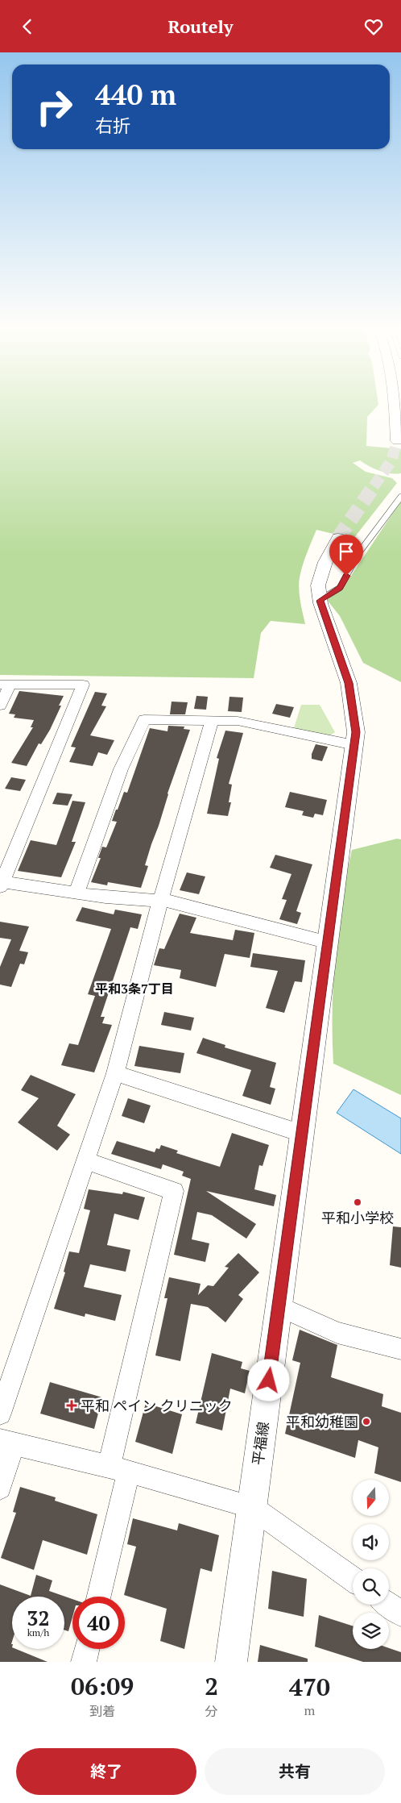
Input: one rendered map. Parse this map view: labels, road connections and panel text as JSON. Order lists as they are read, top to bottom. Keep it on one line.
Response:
{"streets":{"street":["平福線"]},"districts":["平和3条7丁目"],"places":{"other":["平和小学校","平和幼稚園"],"health":["平和 ペイン クリニック"]},"north":"bottom","page":{"header":"Routely","turn":["440 m","右折"],"speed":"32 km/h","limit":"40","eta":["06:09","到着","2","分","470","m"],"buttons":["終了","共有"]}}
